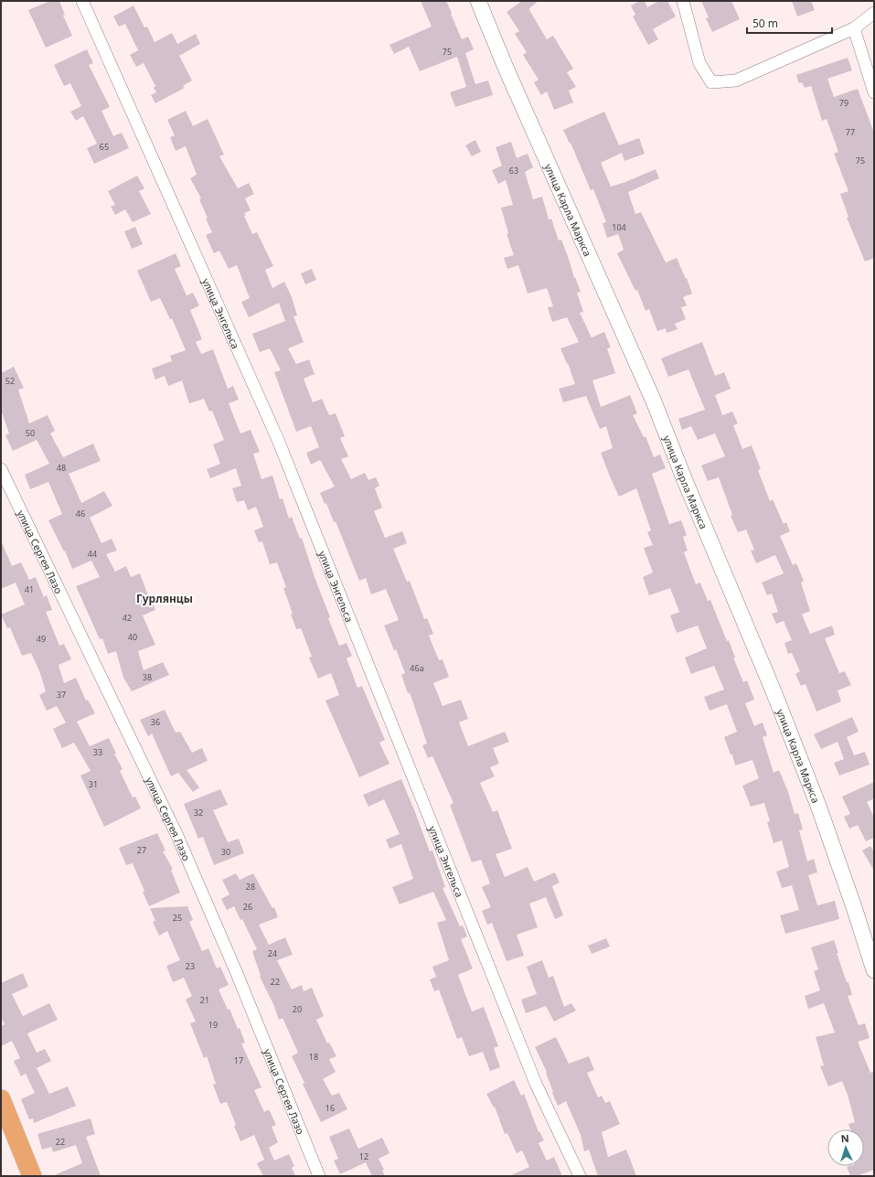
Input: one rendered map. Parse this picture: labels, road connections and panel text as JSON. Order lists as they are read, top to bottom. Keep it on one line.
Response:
{"streets":{"street":["улица Карла Маркса","улица Энгельса","улица Сергея Лазо"]},"districts":["Гурлянцы"],"house_numbers":["75","79","77","65","75","63","104","52","50","48","46","44","41","42","40","49","46а","38","37","36","33","31","32","27","30","28","26","25","24","23","22","21","20","19","18","17","16","22","12"],"scale_bar":"50 m","north":"top"}
